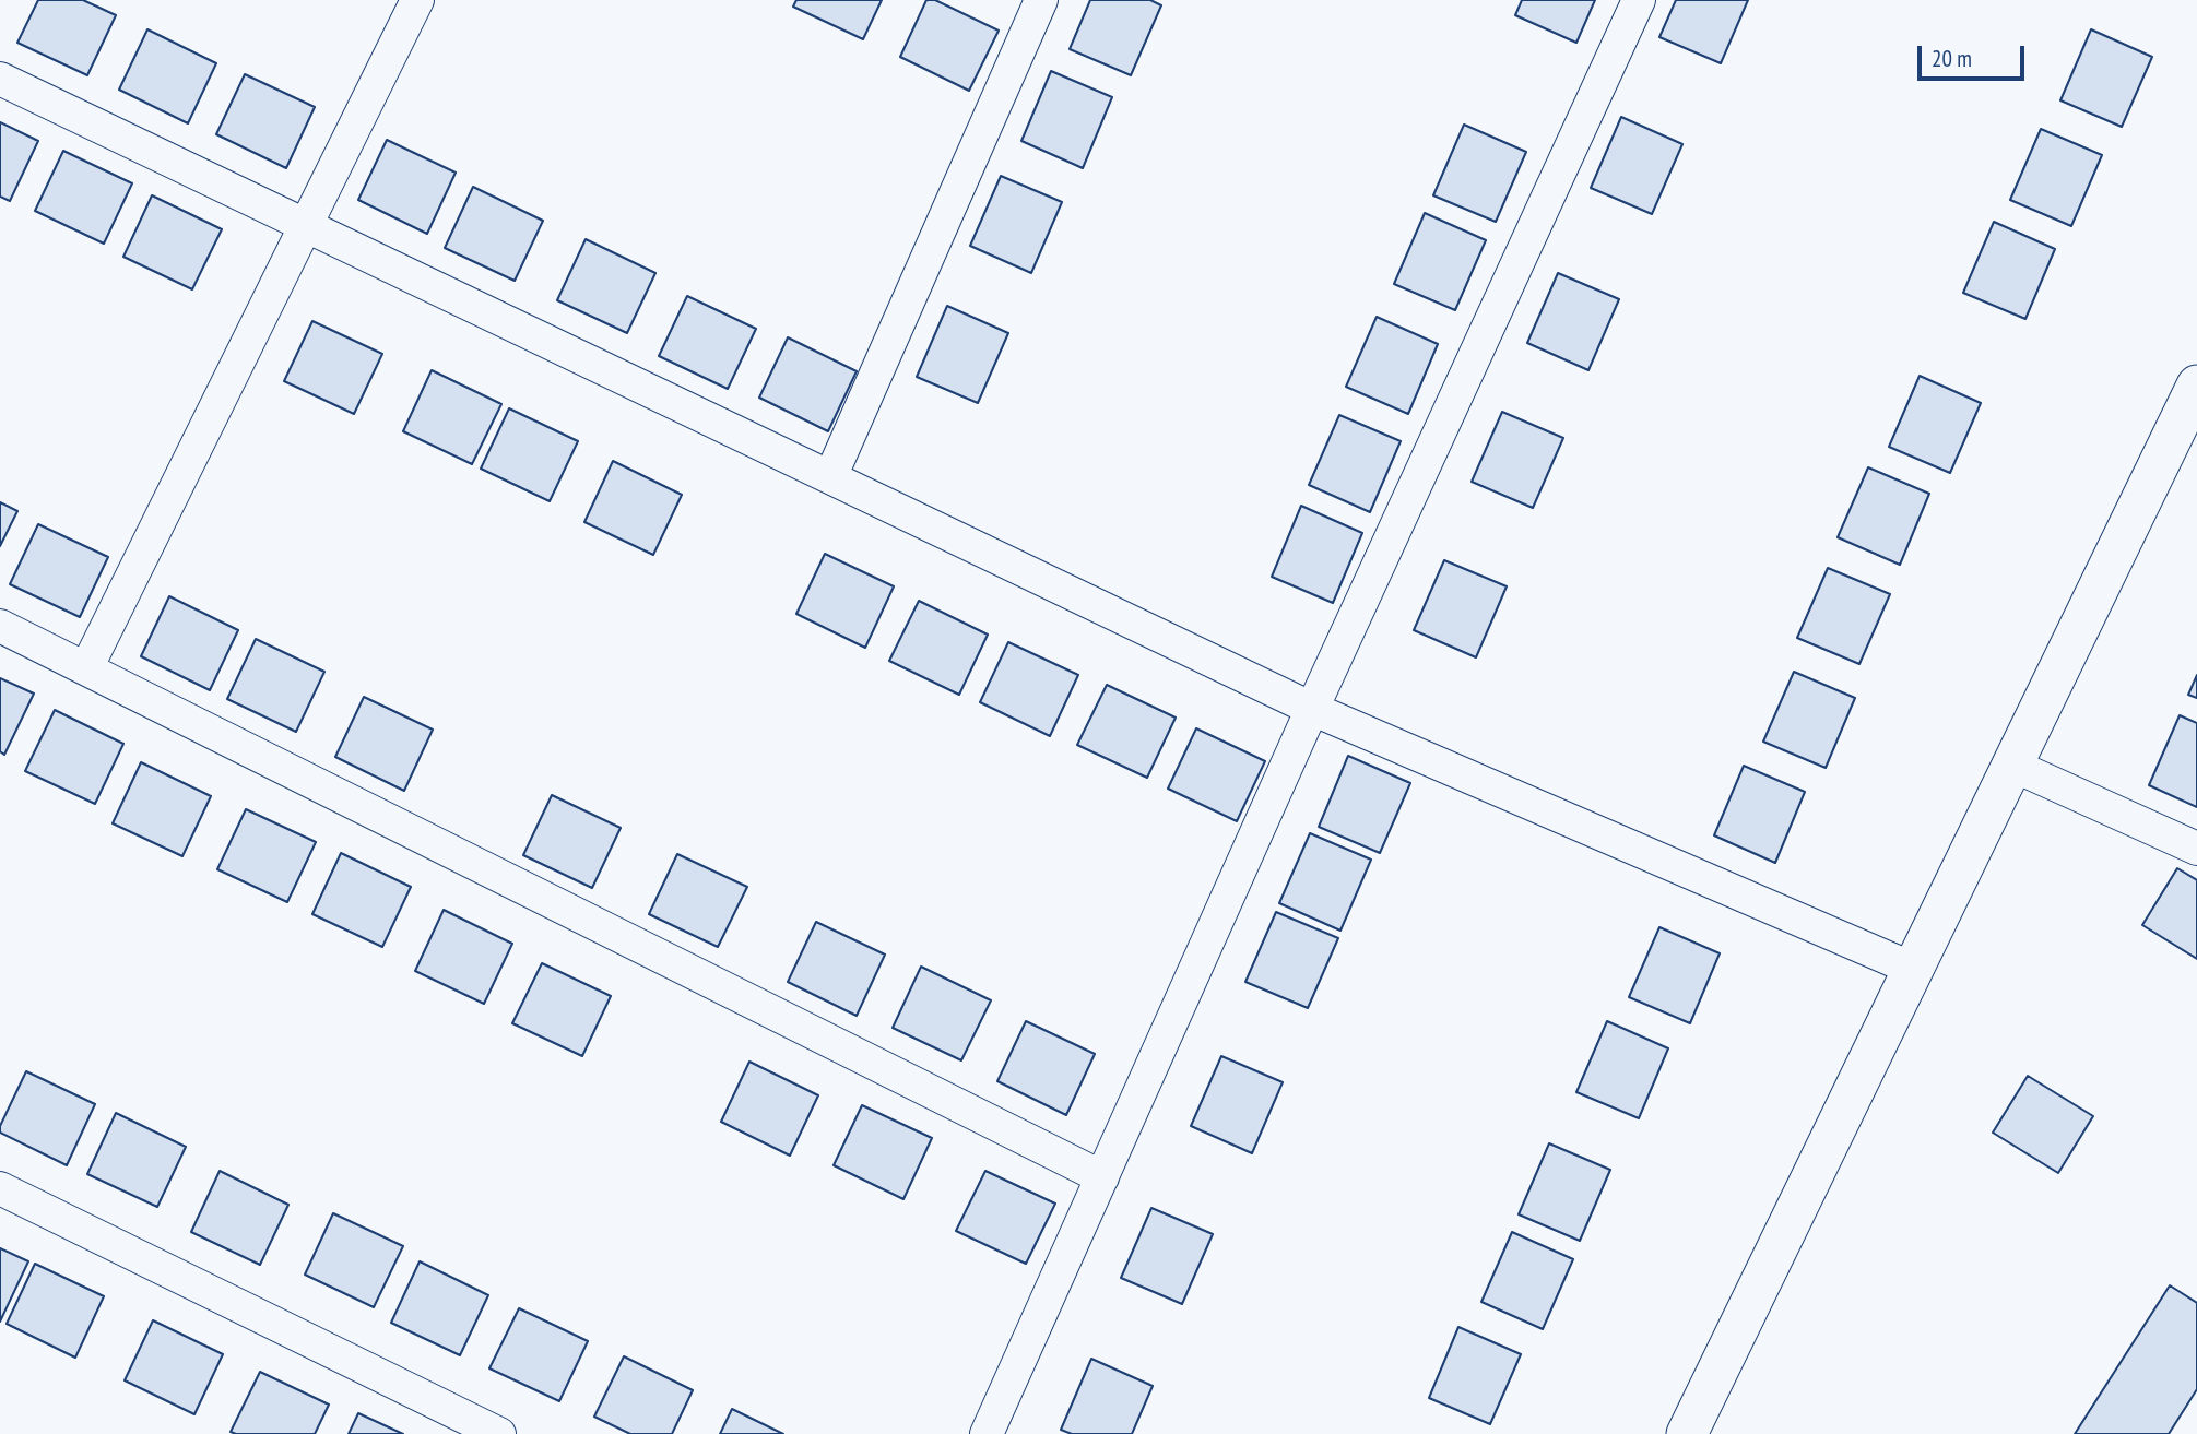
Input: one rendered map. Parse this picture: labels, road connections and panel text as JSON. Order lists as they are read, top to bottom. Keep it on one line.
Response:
{"scale_bar":"20 m"}
